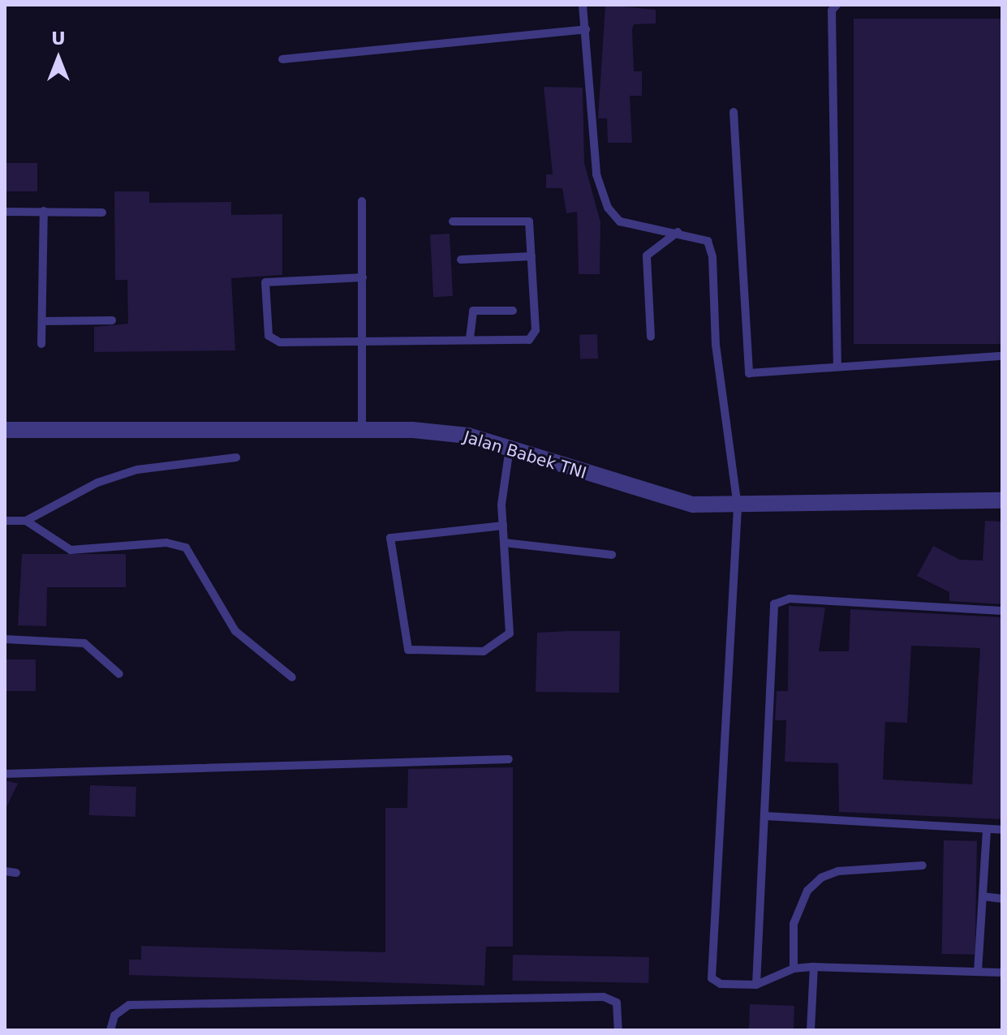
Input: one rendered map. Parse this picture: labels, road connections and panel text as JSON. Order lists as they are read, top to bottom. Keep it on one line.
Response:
{"streets":{"street":["Jalan Babek TNI"]},"north":"top"}
